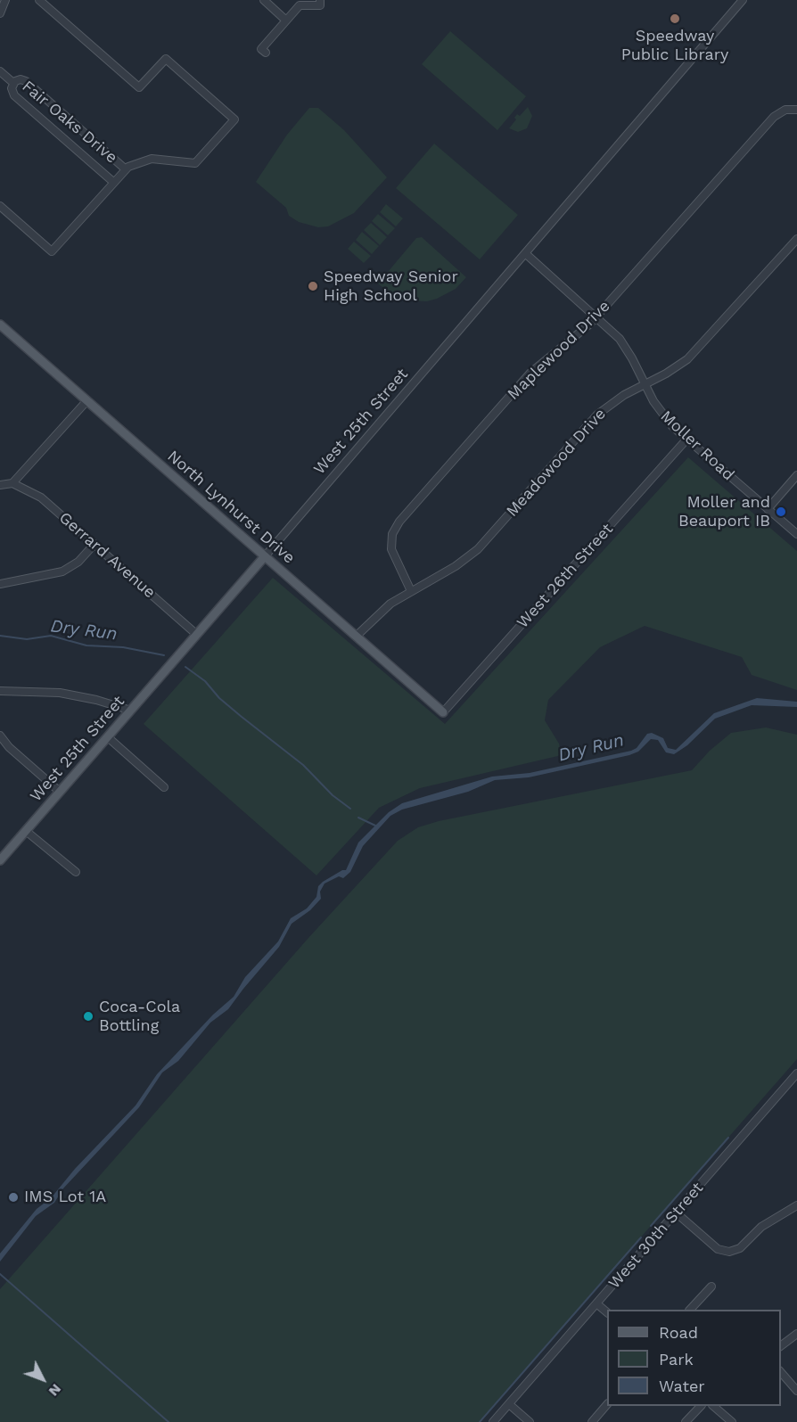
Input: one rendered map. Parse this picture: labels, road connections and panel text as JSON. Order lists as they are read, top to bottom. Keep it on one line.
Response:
{"streets":{"main road":["West 25th Street","North Lynhurst Drive"],"street":["Fair Oaks Drive","Maplewood Drive","Moller Road","Meadowood Drive","Gerrard Avenue","West 26th Street","West 30th Street"]},"crossings":[["Maplewood Drive","Moller Road"],["Maplewood Drive","Meadowood Drive"],["West 25th Street","Moller Road"],["West 25th Street","North Lynhurst Drive"],["West 25th Street","Gerrard Avenue"],["Moller Road","Meadowood Drive"],["Moller Road","West 26th Street"],["Meadowood Drive","North Lynhurst Drive"],["North Lynhurst Drive","West 26th Street"]],"water":["Dry Run"],"places":["Speedway Public Library","Speedway Senior High School","Moller and Beauport IB","Coca-Cola Bottling","IMS Lot 1A"],"legend":["Road","Park","Water"],"north":"bottom right"}
